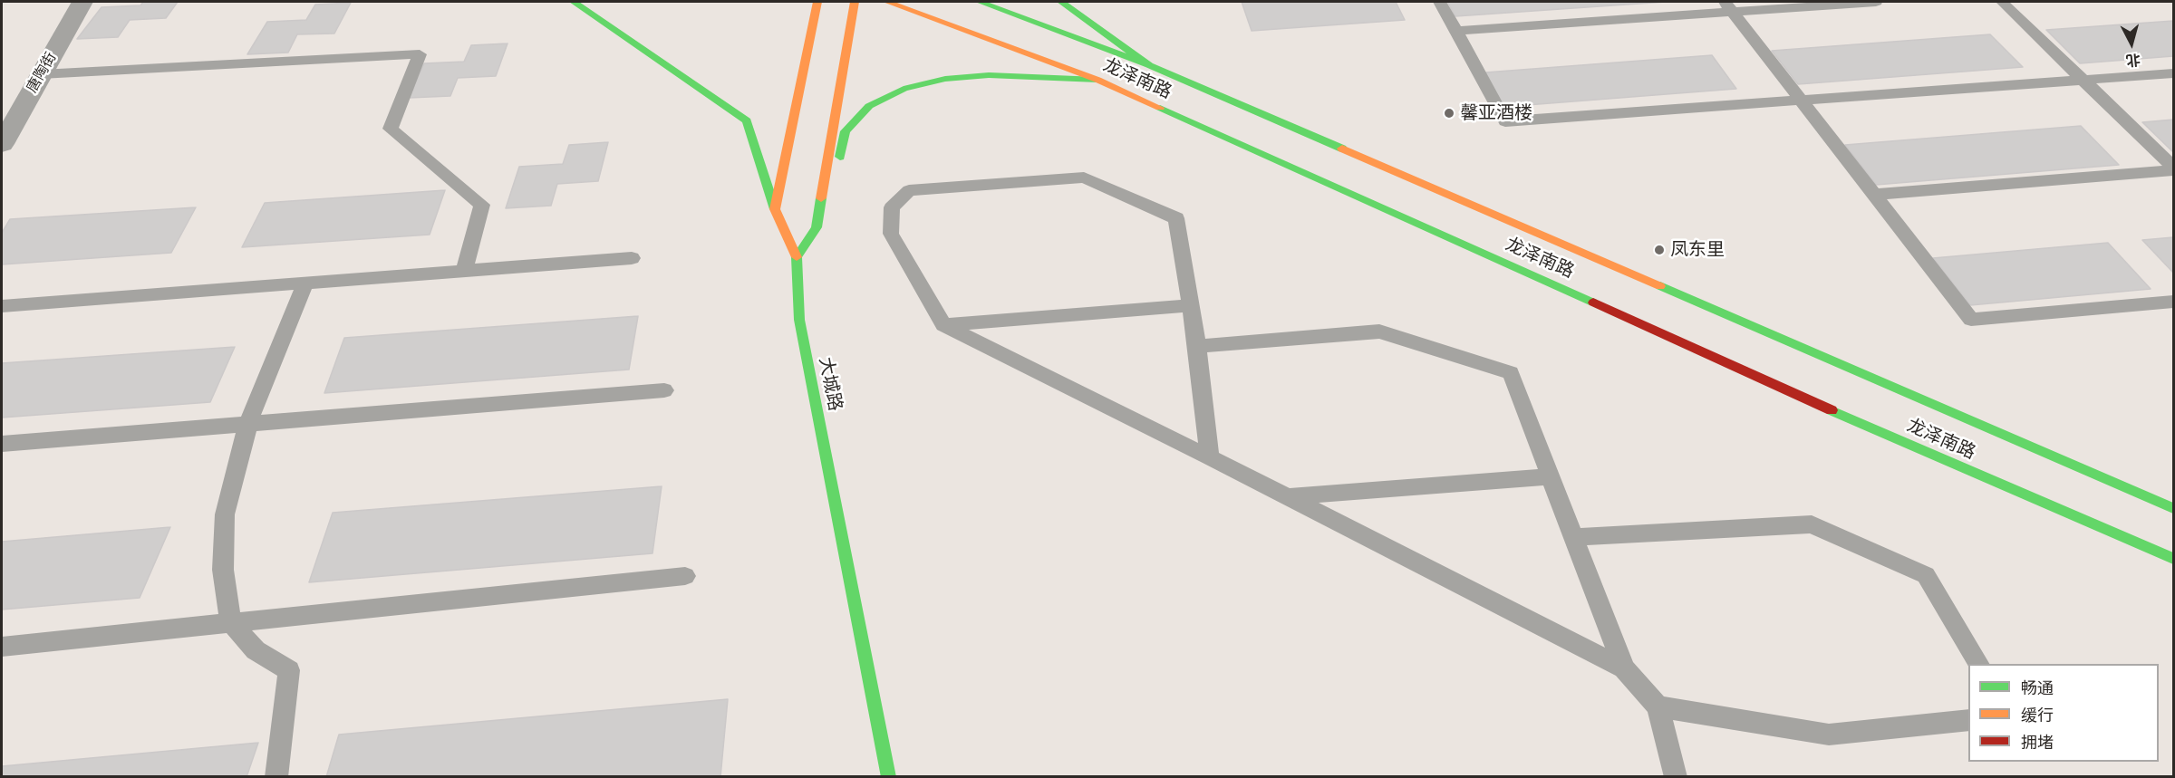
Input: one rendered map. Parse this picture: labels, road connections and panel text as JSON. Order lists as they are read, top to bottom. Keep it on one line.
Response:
{"streets":{"main road":["龙泽南路","大城路"],"street":["唐陶街"]},"places":["馨亚酒楼","凤东里"],"legend":["畅通","缓行","拥堵"],"north":"bottom"}
